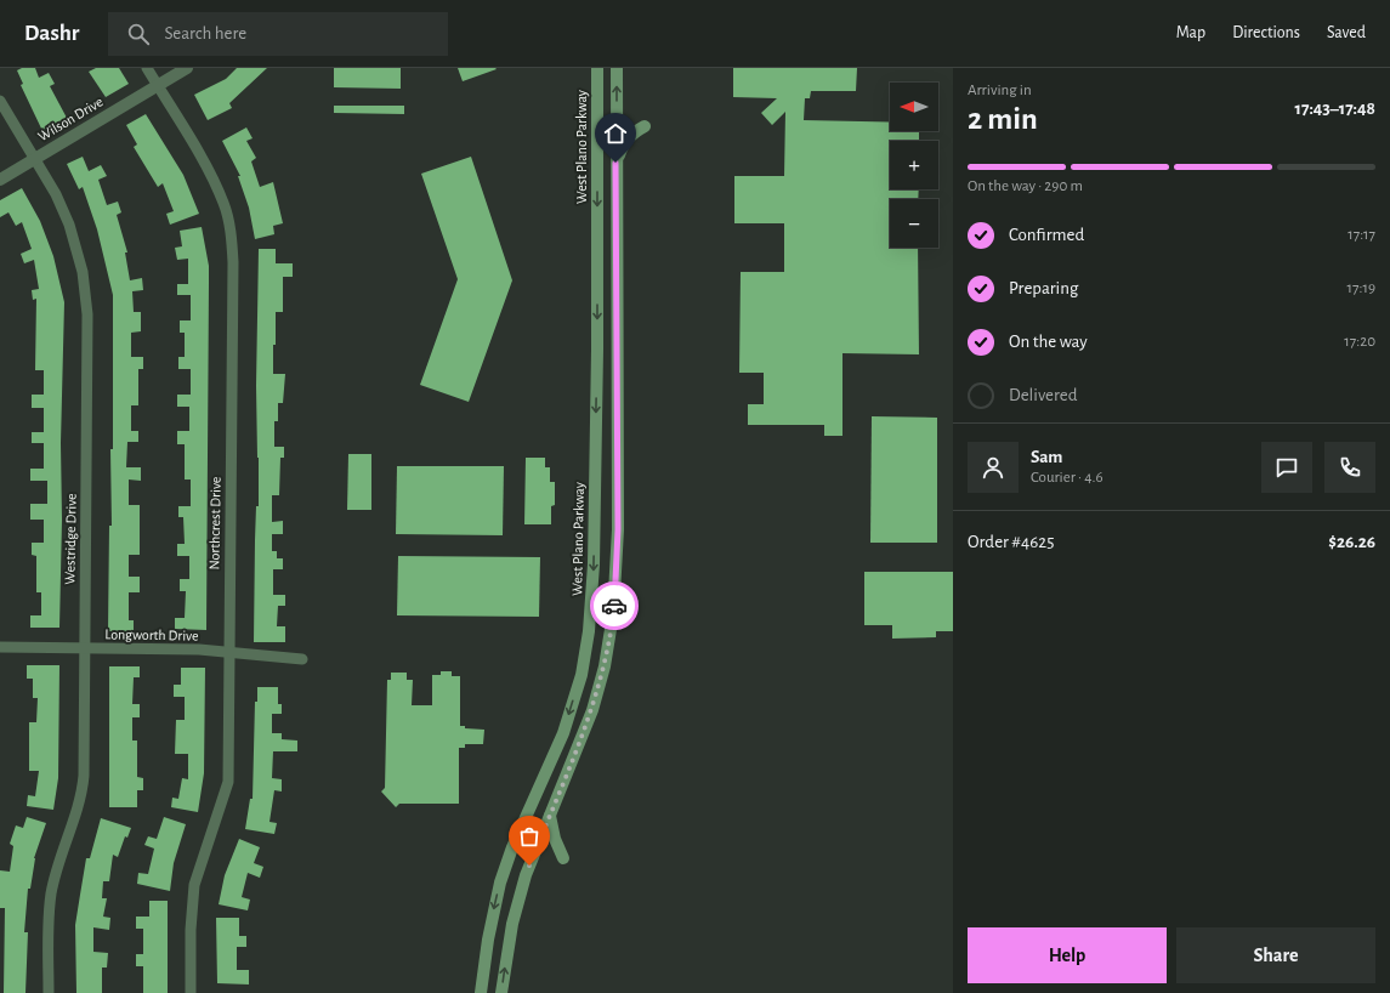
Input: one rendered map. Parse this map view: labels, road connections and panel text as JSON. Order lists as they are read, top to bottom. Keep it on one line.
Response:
{"streets":{"main road":["West Plano Parkway"],"street":["Wilson Drive","Northcrest Drive","Westridge Drive","Longworth Drive"]},"crossings":[["Wilson Drive","Northcrest Drive"],["Wilson Drive","Westridge Drive"],["Northcrest Drive","Longworth Drive"],["Westridge Drive","Longworth Drive"]],"north":"left","page":{"header":"Dashr","search":"Search here","nav":["Map","Directions","Saved"],"heading":["2 min","Arriving in","17:43–17:48"],"panel":["Sam","Courier · 4.6","Order #4625","$26.26"],"map_buttons":["+","−"],"bar":"On the way · 290 m","list":[["Confirmed","17:17"],["Preparing","17:19"],["On the way","17:20"],"Delivered"],"buttons":["Help","Share"]}}
